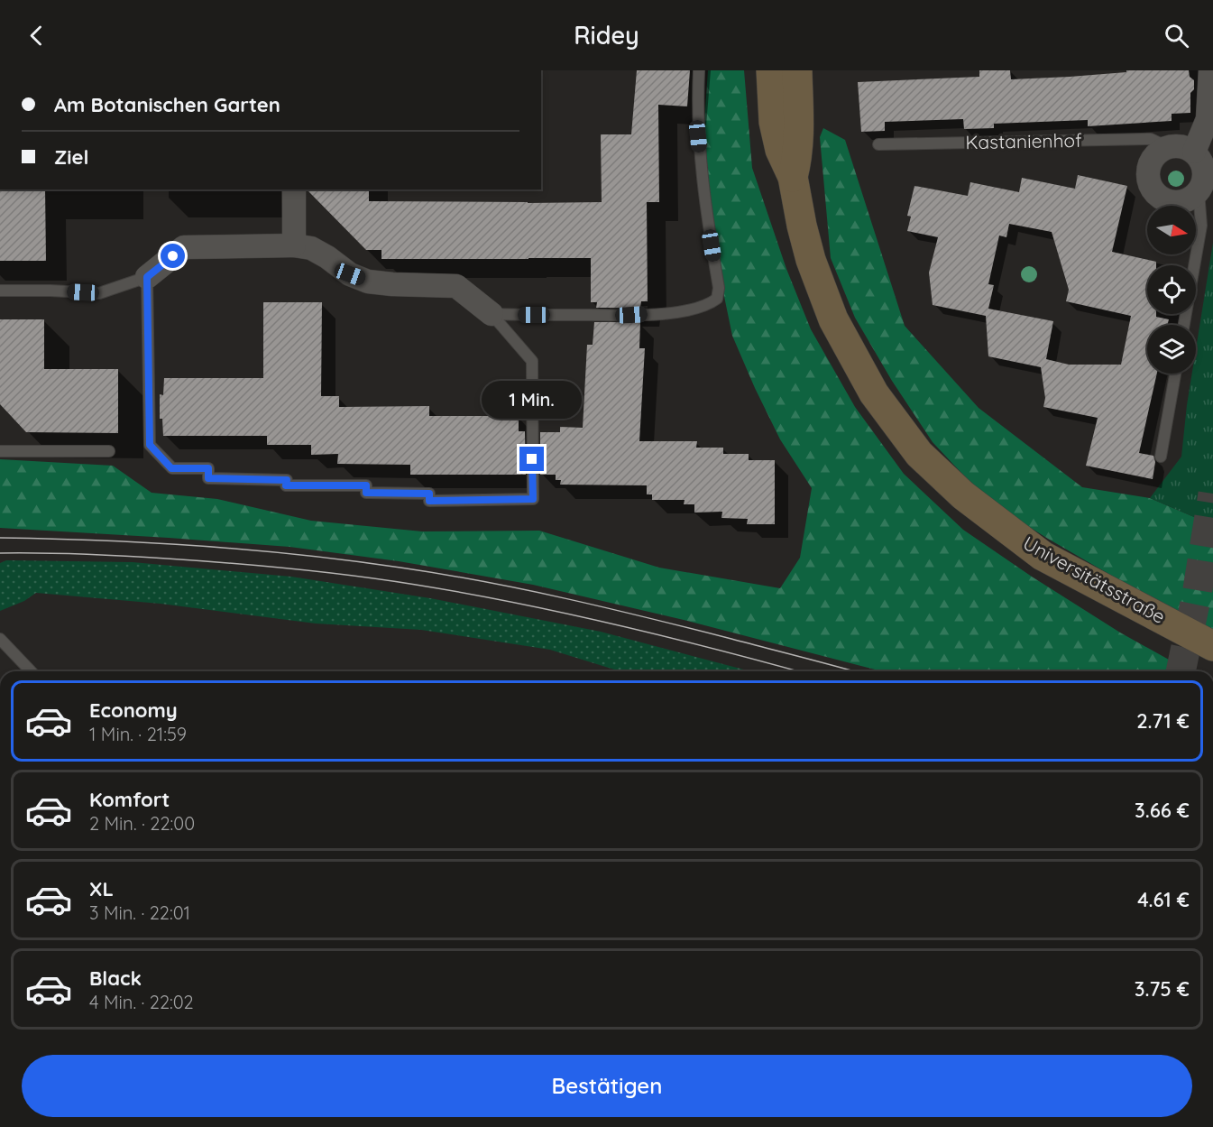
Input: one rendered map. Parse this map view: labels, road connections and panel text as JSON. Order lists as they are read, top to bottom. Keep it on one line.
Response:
{"streets":{"street":["Kastanienhof","Universitätsstraße"]},"north":"right","page":{"header":"Ridey","banner":["Am Botanischen Garten","Ziel"],"bubble":"1 Min.","list":[{"name":"Economy","note":"1 Min. · 21:59","value":"2.71 €"},{"name":"Komfort","note":"2 Min. · 22:00","value":"3.66 €"},{"name":"XL","note":"3 Min. · 22:01","value":"4.61 €"},{"name":"Black","note":"4 Min. · 22:02","value":"3.75 €"}],"buttons":"Bestätigen"}}
